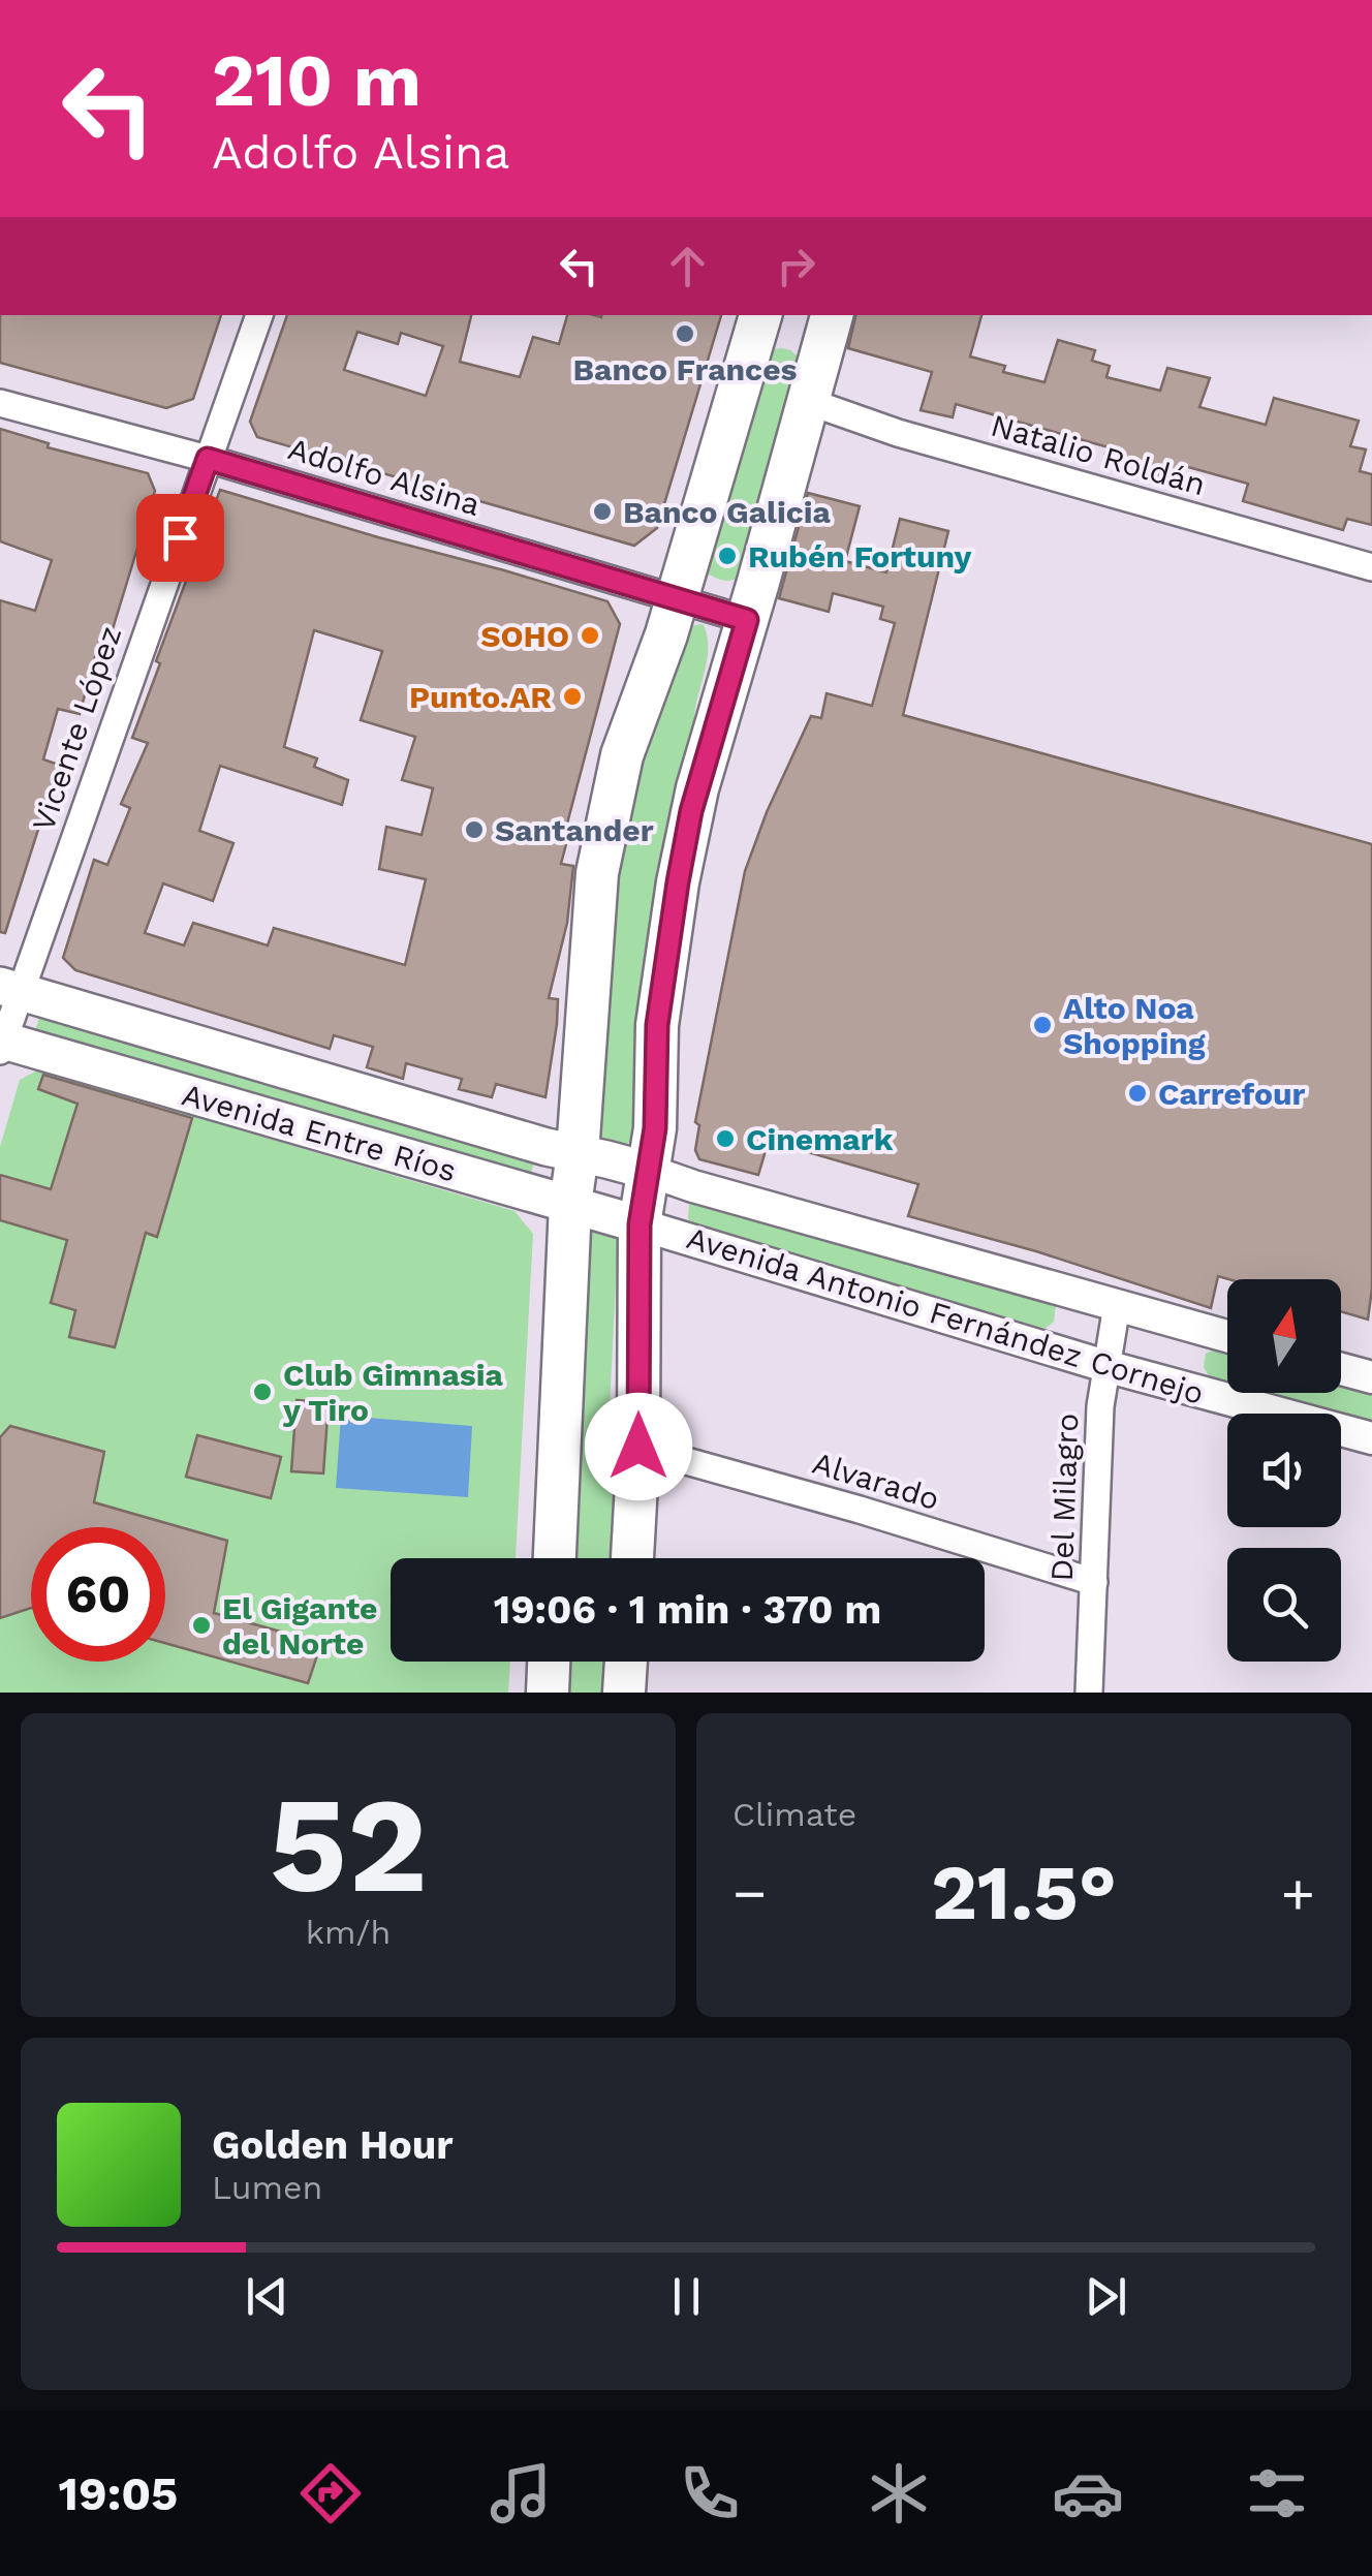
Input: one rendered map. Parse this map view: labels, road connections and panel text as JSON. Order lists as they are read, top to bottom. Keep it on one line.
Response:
{"streets":{"main road":["Avenida Entre Ríos","Avenida Antonio Fernández Cornejo"],"street":["Natalio Roldán","Adolfo Alsina","Vicente López","Alvarado","Del Milagro"]},"crossings":[["Adolfo Alsina","Vicente López"],["Vicente López","Avenida Entre Ríos"],["Avenida Entre Ríos","Avenida Antonio Fernández Cornejo"],["Avenida Antonio Fernández Cornejo","Del Milagro"],["Alvarado","Del Milagro"]],"places":["Banco Frances","Banco Galicia","Rubén Fortuny","SOHO","Punto.AR","Santander","Alto Noa Shopping","Carrefour","Cinemark","Club Gimnasia y Tiro","El Gigante del Norte"],"north":"top","page":{"turn":["210 m","Adolfo Alsina"],"limit":"60","trip":"19:06 · 1 min · 370 m","tile":[["52","km/h"],"Climate"],"heat":["−","21.5°","+"],"song":["Golden Hour","Lumen"],"tabs":"19:05"}}
